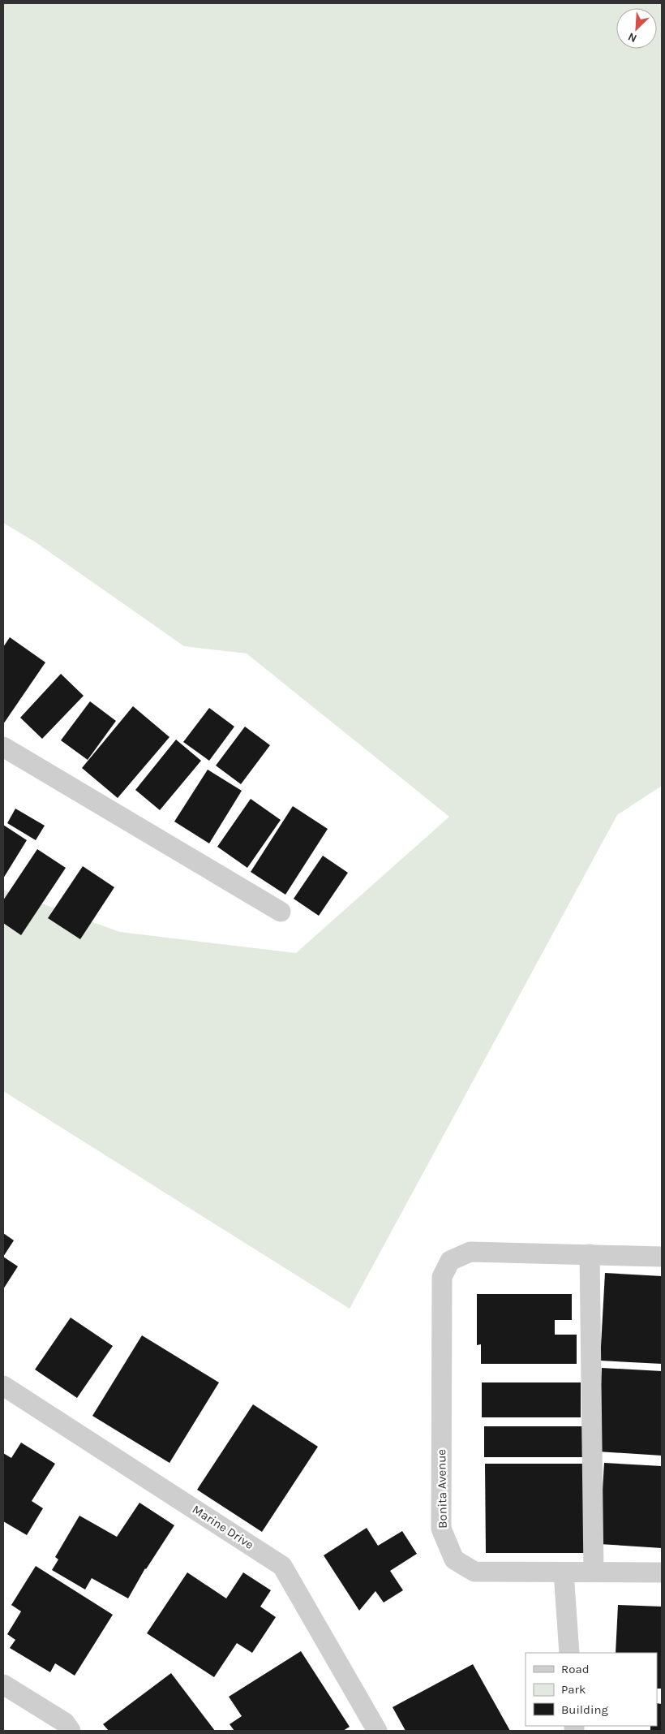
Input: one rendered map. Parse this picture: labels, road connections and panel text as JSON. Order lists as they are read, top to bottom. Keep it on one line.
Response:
{"streets":{"street":["Bonita Avenue","Marine Drive"]},"legend":["Road","Park","Building"],"north":"bottom left"}
